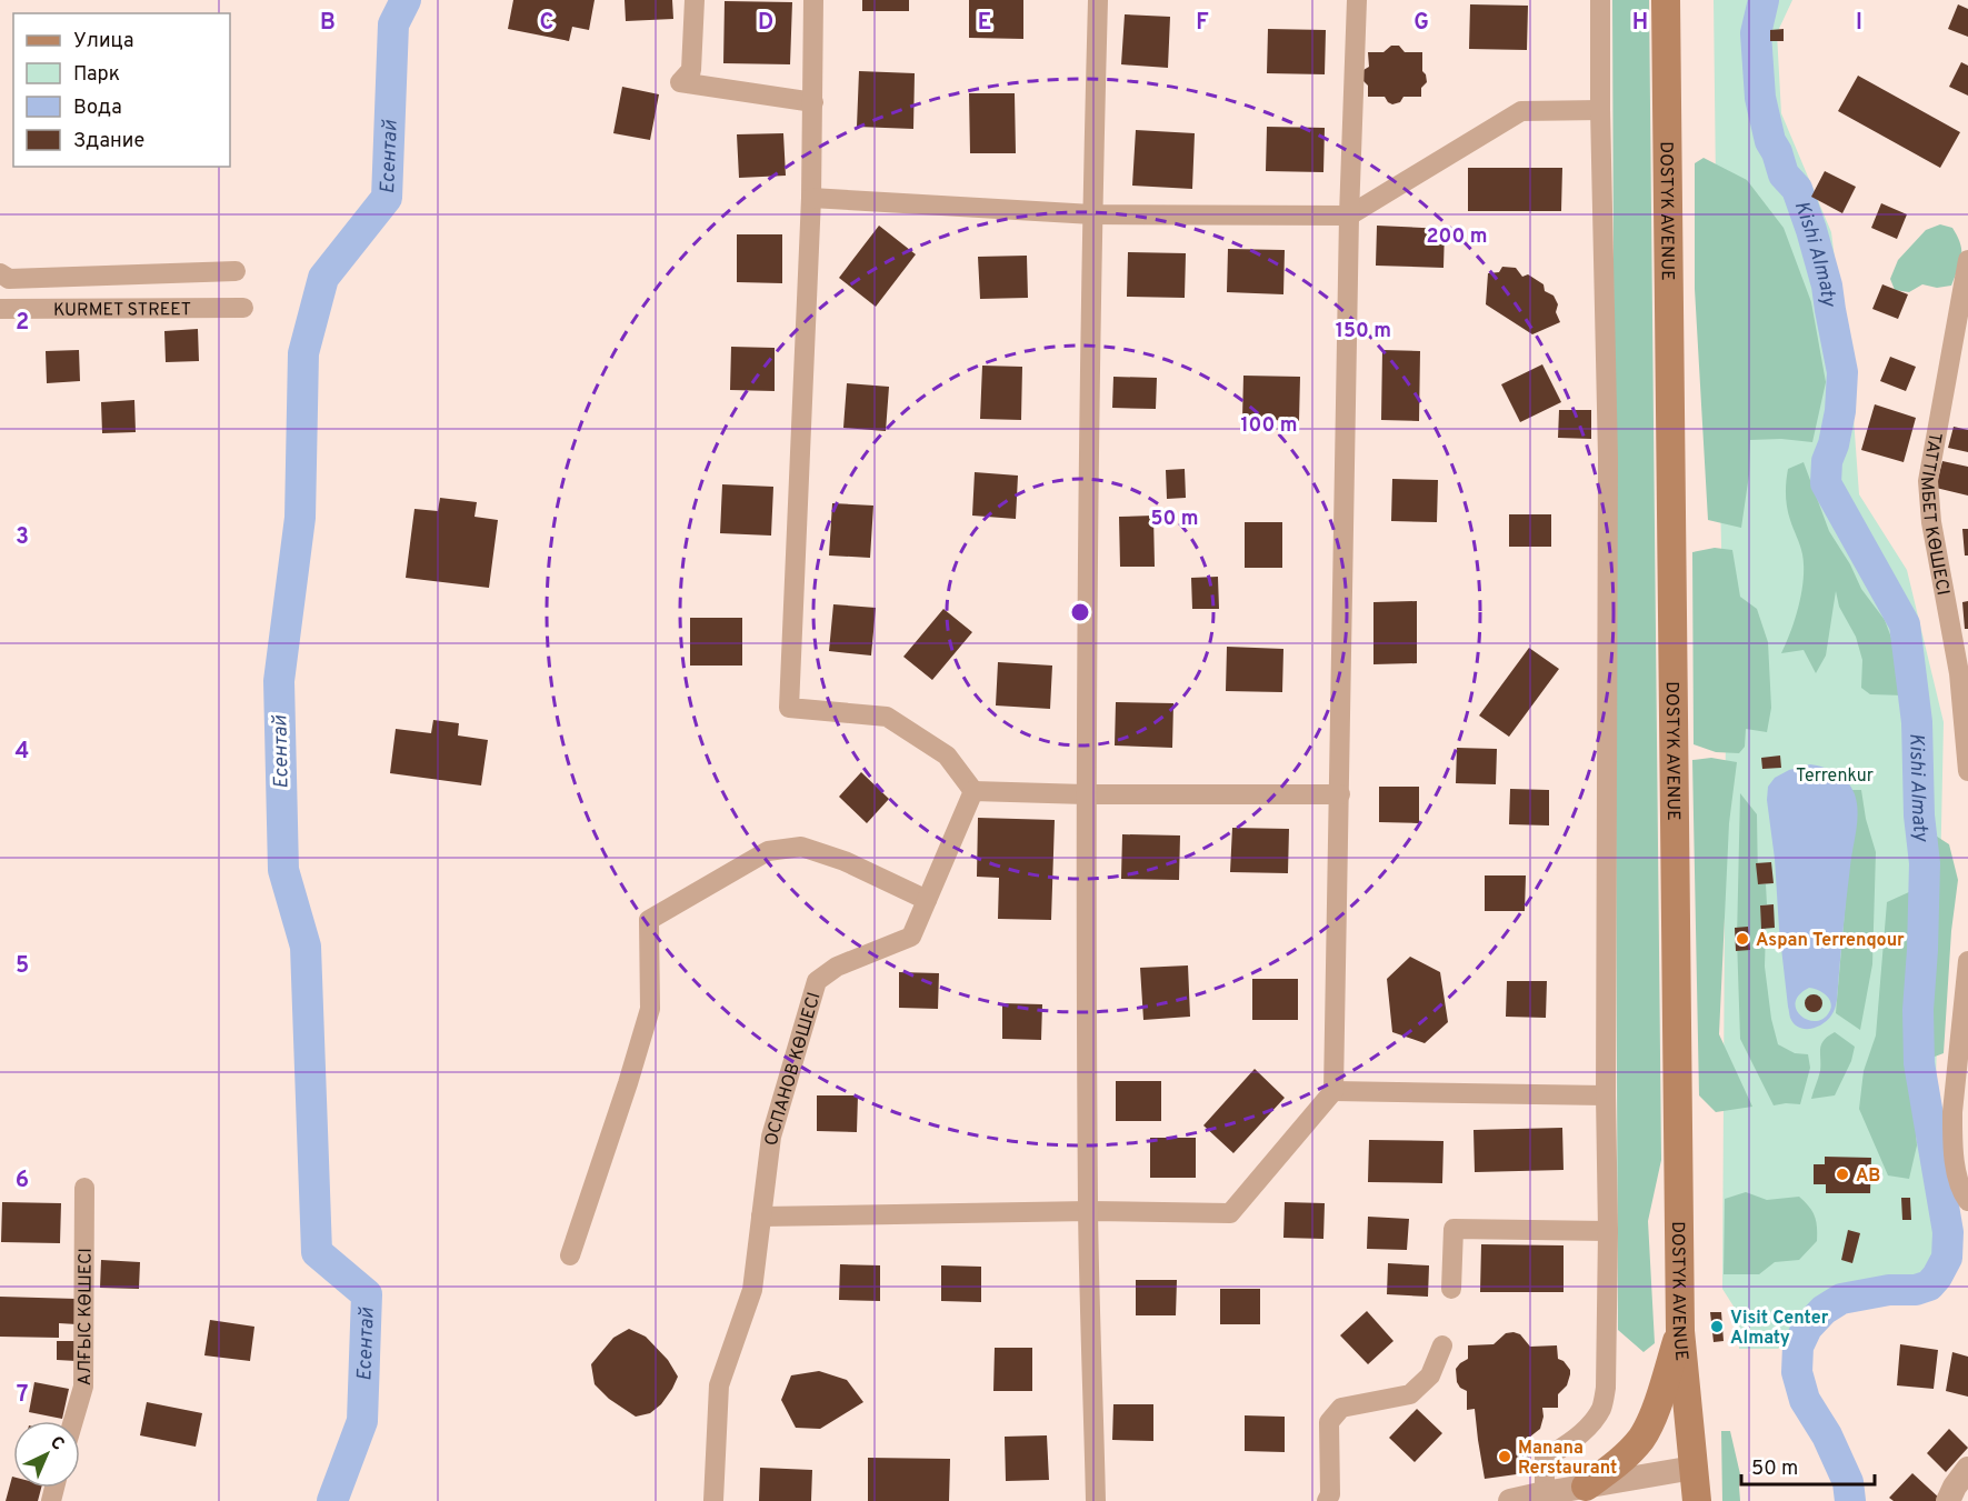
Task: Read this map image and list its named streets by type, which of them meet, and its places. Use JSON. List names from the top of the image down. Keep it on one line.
{"streets":{"main road":["DOSTYK AVENUE"],"street":["KURMET STREET","ТАТТІМБЕТ КӨШЕСІ","ОСПАНОВ КӨШЕСІ","АЛҒЫС КӨШЕСІ"]},"water":["Есентай","Kіshі Almaty"],"parks":["Terrenkur"],"places":["Aspan Terrenqour","AB","Visit Center Almaty","Manana Rerstaurant"],"legend":["Улица","Парк","Вода","Здание"],"scale_bar":"50 m","north":"top right","grid":{"columns":["B","C","D","E","F","G","H","I"],"rows":["2","3","4","5","6","7"]},"rings":["200 m","150 m","100 m","50 m"]}
